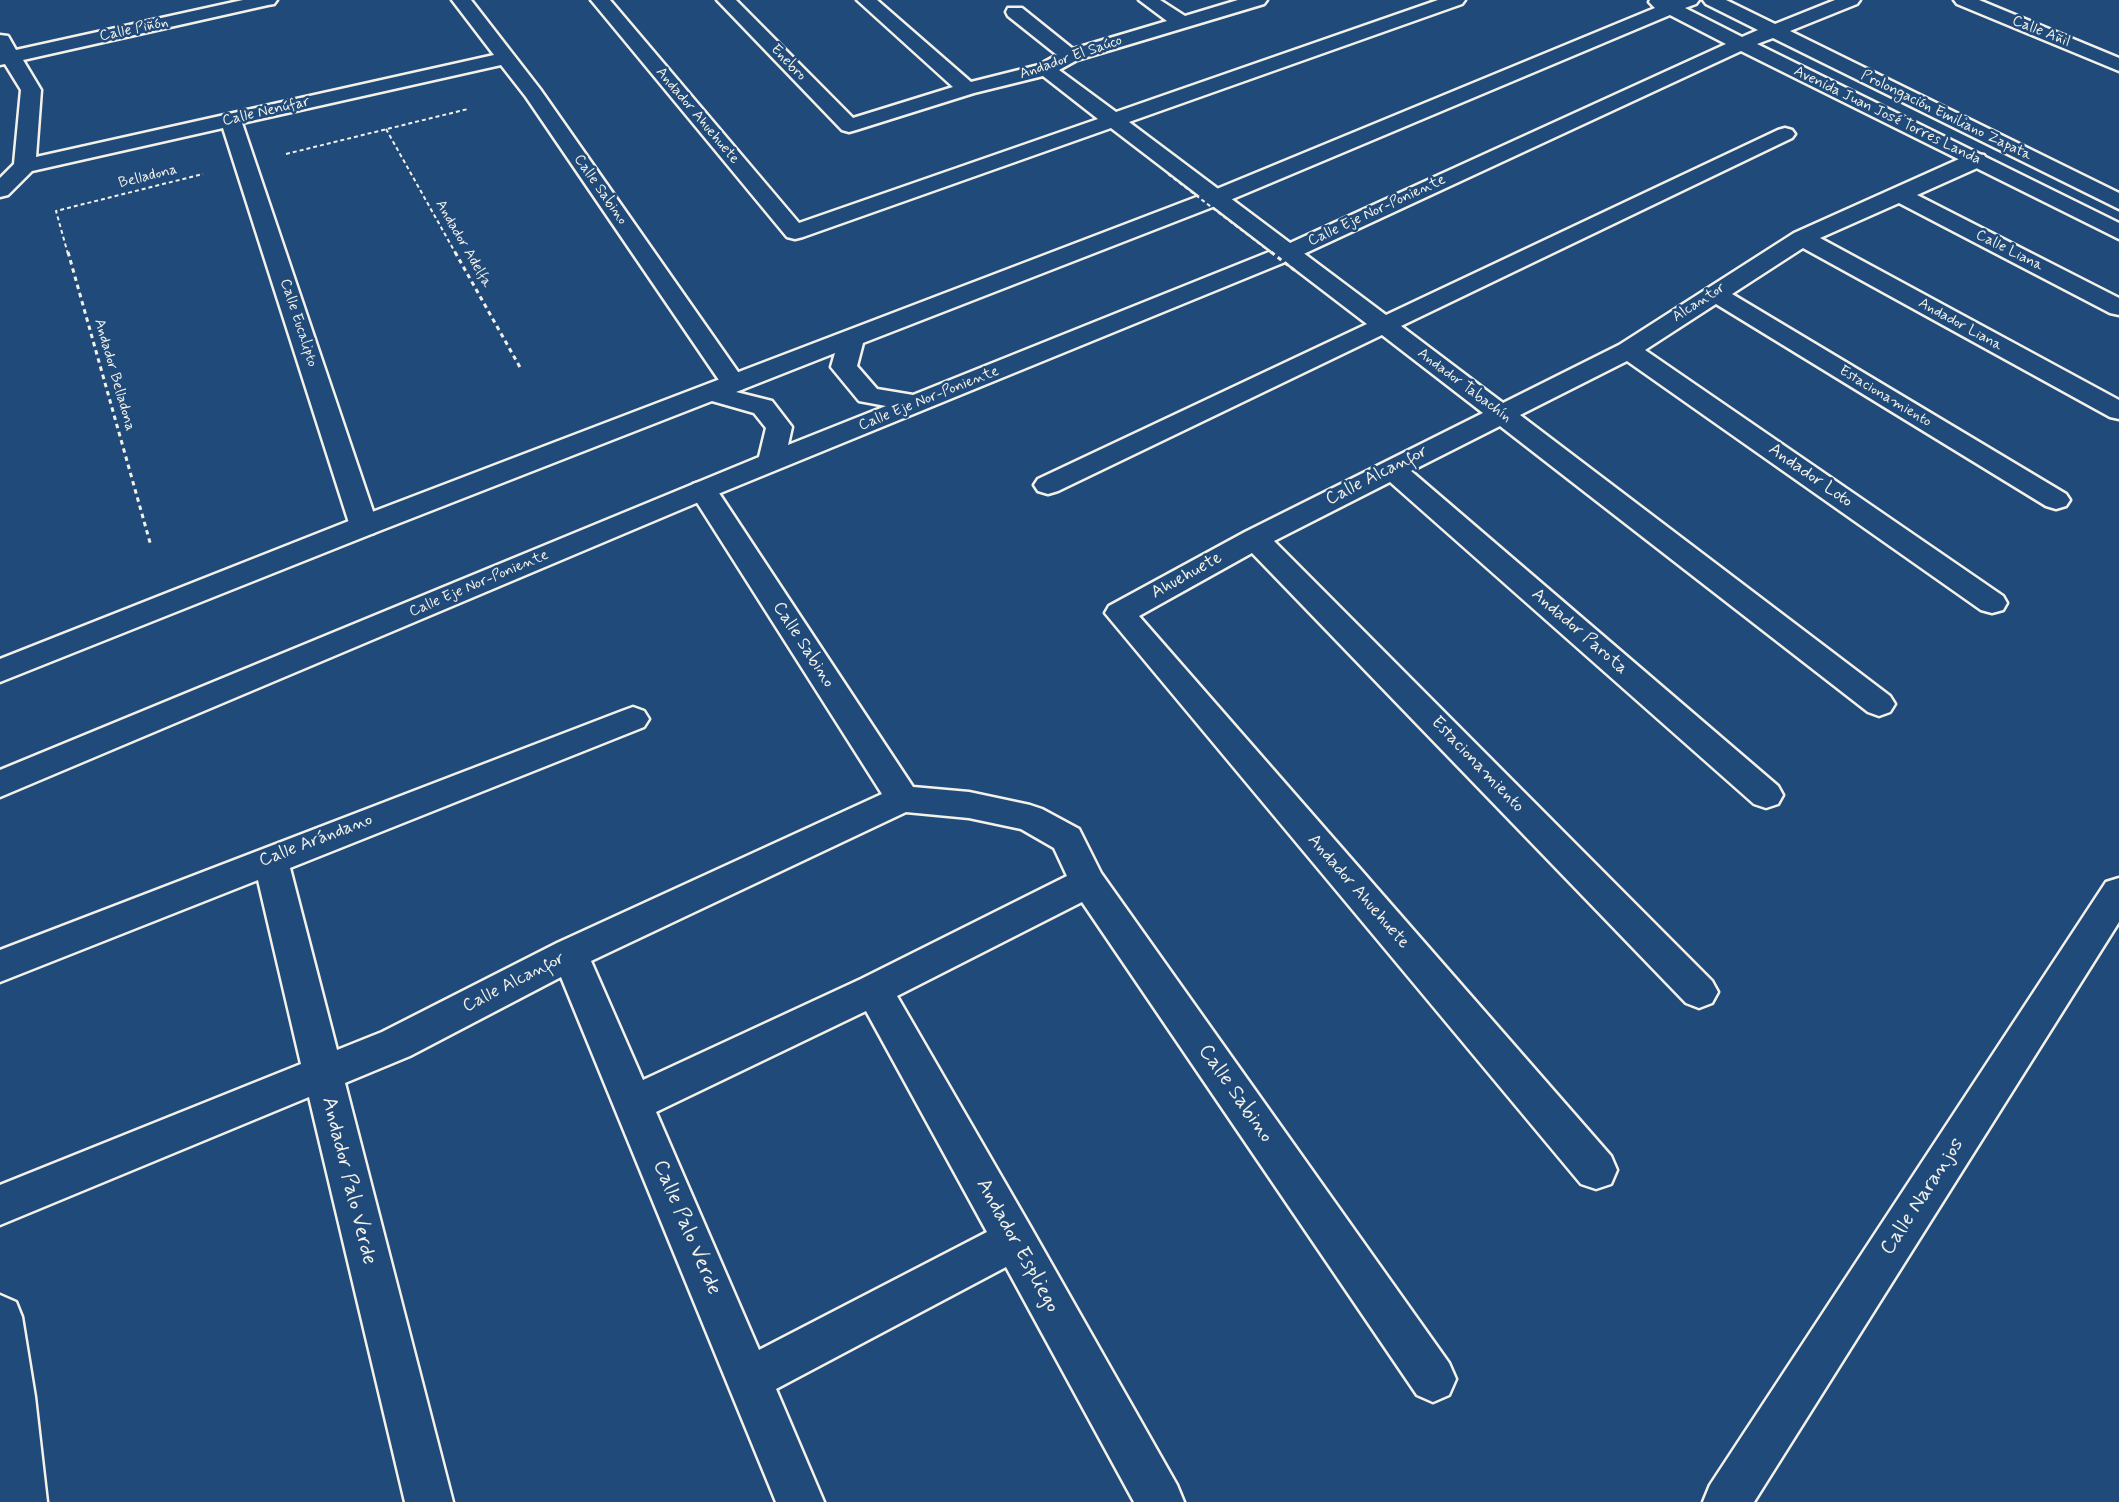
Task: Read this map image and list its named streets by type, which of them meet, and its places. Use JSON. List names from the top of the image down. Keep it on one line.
{"streets":{"street":["Calle Piñón","Calle Añil","Andador El Saúco","Enebro","Calle Nenúfar","Andador Ahuehuete","Avenida Juan José Torres Landa","Prolongación Emiliano Zapata","Calle Sabino","Calle Eje Nor-Poniente","Calle Liana","Alcantor","Calle Eucalipto","Andador Liana","Andador Tabachín","Estacionamiento","Calle Alcanfor","Andador Loto","Ahuehuete","Andador Parota","Calle Arándano","Andador Palo Verde","Calle Naranjos","Calle Palo Verde","Andador Espliego"],"path":["Belladona","Andador Adelfa","Andador Belladona"]},"crossings":[["Andador El Saúco","Enebro"],["Andador El Saúco","Andador Tabachín"],["Calle Nenúfar","Calle Sabino"],["Calle Nenúfar","Calle Eucalipto"],["Andador Ahuehuete","Andador Tabachín"],["Andador Ahuehuete","Ahuehuete"],["Avenida Juan José Torres Landa","Calle Eje Nor-Poniente"],["Avenida Juan José Torres Landa","Alcantor"],["Prolongación Emiliano Zapata","Calle Eje Nor-Poniente"],["Belladona","Calle Eucalipto"],["Belladona","Andador Belladona"],["Calle Sabino","Calle Eje Nor-Poniente"],["Calle Sabino","Calle Alcanfor"],["Calle Eje Nor-Poniente","Andador Tabachín"],["Calle Liana","Alcantor"],["Alcantor","Andador Liana"],["Alcantor","Andador Tabachín"],["Alcantor","Estacionamiento"],["Alcantor","Calle Alcanfor"],["Alcantor","Andador Loto"],["Andador Tabachín","Calle Alcanfor"],["Estacionamiento","Calle Alcanfor"],["Estacionamiento","Ahuehuete"],["Calle Alcanfor","Ahuehuete"],["Calle Alcanfor","Andador Parota"],["Calle Alcanfor","Andador Palo Verde"],["Calle Alcanfor","Calle Palo Verde"],["Calle Arándano","Andador Palo Verde"]]}
